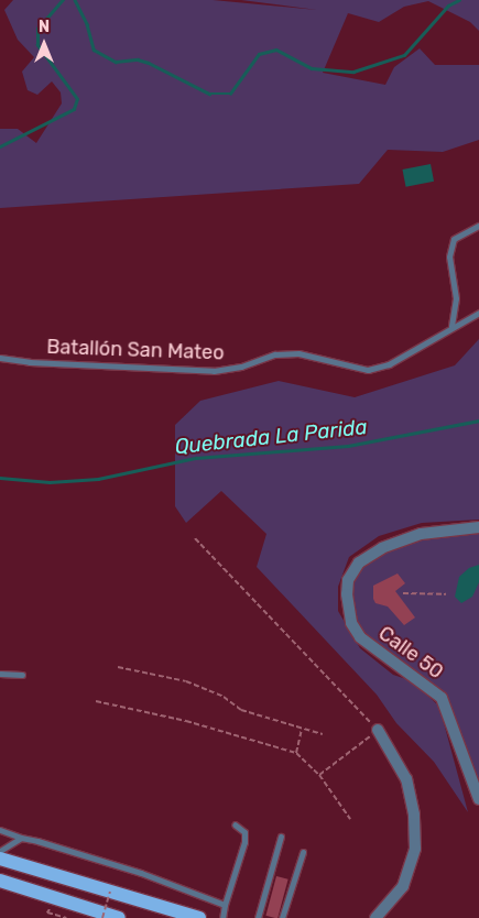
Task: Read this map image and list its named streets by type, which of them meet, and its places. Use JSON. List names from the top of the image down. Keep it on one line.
{"streets":{"street":["Calle 50"],"lane":["Batallón San Mateo"]},"water":["Quebrada La Parida"],"north":"top"}
